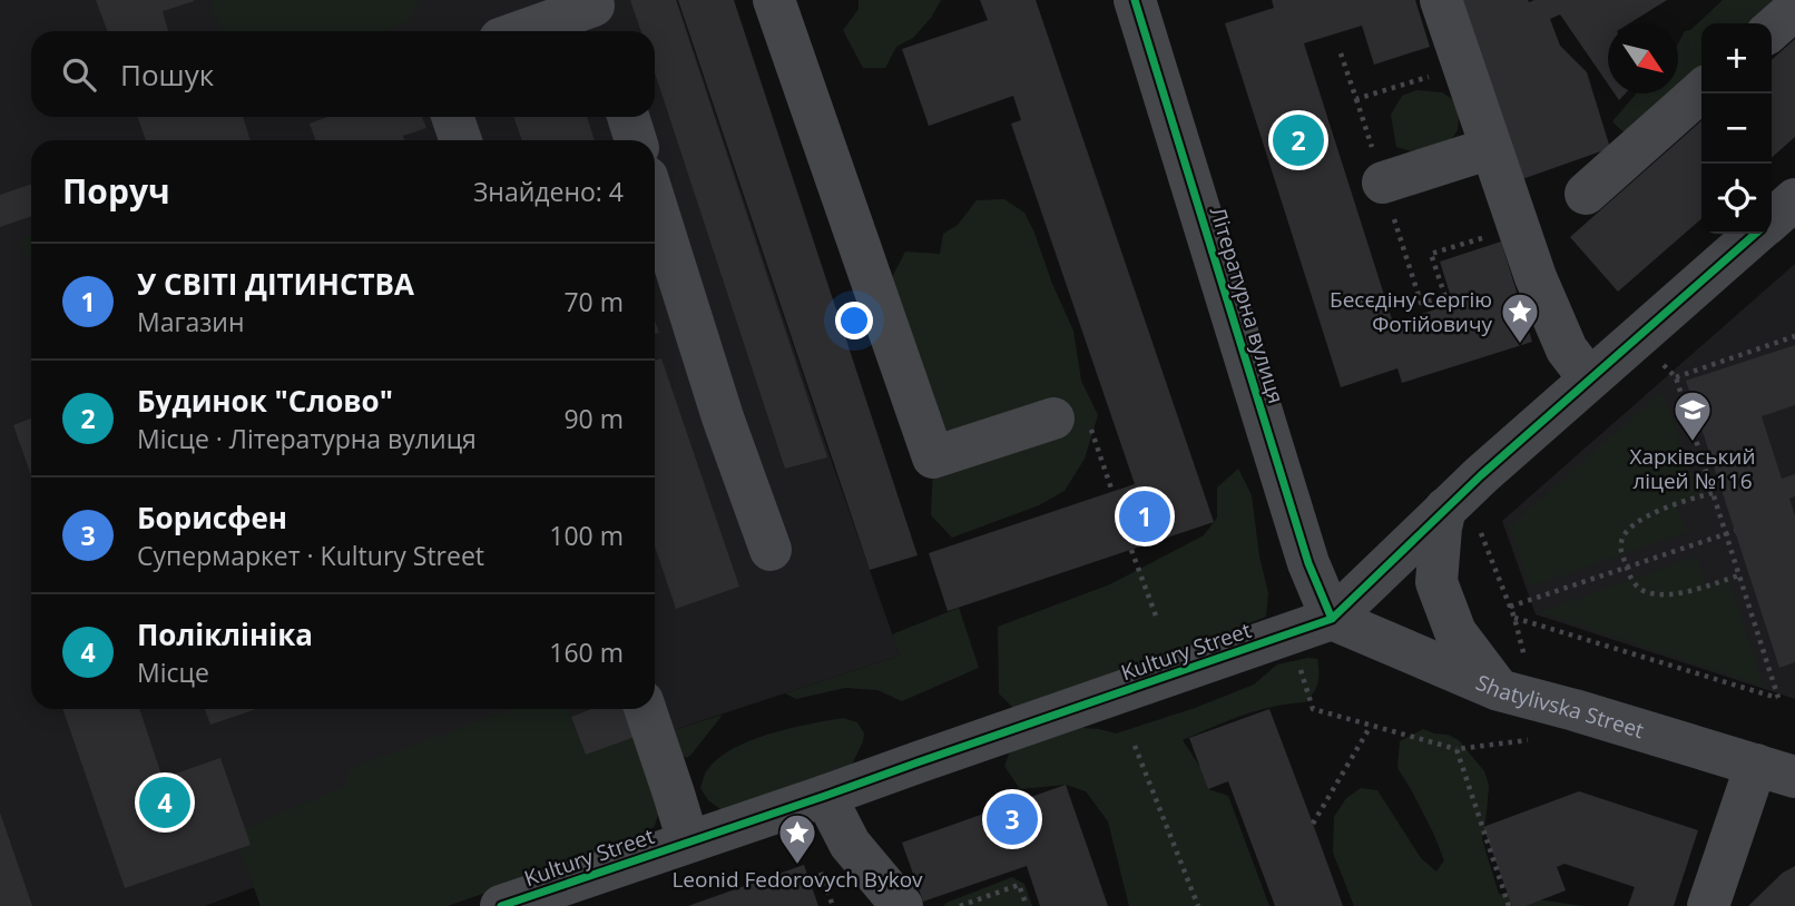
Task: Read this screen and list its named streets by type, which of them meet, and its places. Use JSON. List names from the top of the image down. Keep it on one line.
{"streets":{"street":["Літературна вулиця","Kultury Street","Shatylivska Street"]},"crossings":[["Літературна вулиця","Kultury Street"],["Літературна вулиця","Shatylivska Street"],["Kultury Street","Shatylivska Street"]],"places":{"place":["Бесєдіну Сергію Фотійовичу","Leonid Fedorovych Bykov"],"school or university":["Харківський ліцей №116"]},"north":"bottom right","page":{"map_buttons":["+","−"],"search":"Пошук","pins":["2","1","4","3"],"heading":["Поруч","Знайдено: 4"],"list":[{"mark":"1","name":"У СВІТІ ДІТИНСТВА","note":"Магазин","value":"70 m"},{"mark":"2","name":"Будинок \"Слово\"","note":"Місце · Літературна вулиця","value":"90 m"},{"mark":"3","name":"Борисфен","note":"Супермаркет · Kultury Street","value":"100 m"},{"mark":"4","name":"Поліклініка","note":"Місце","value":"160 m"}]}}
